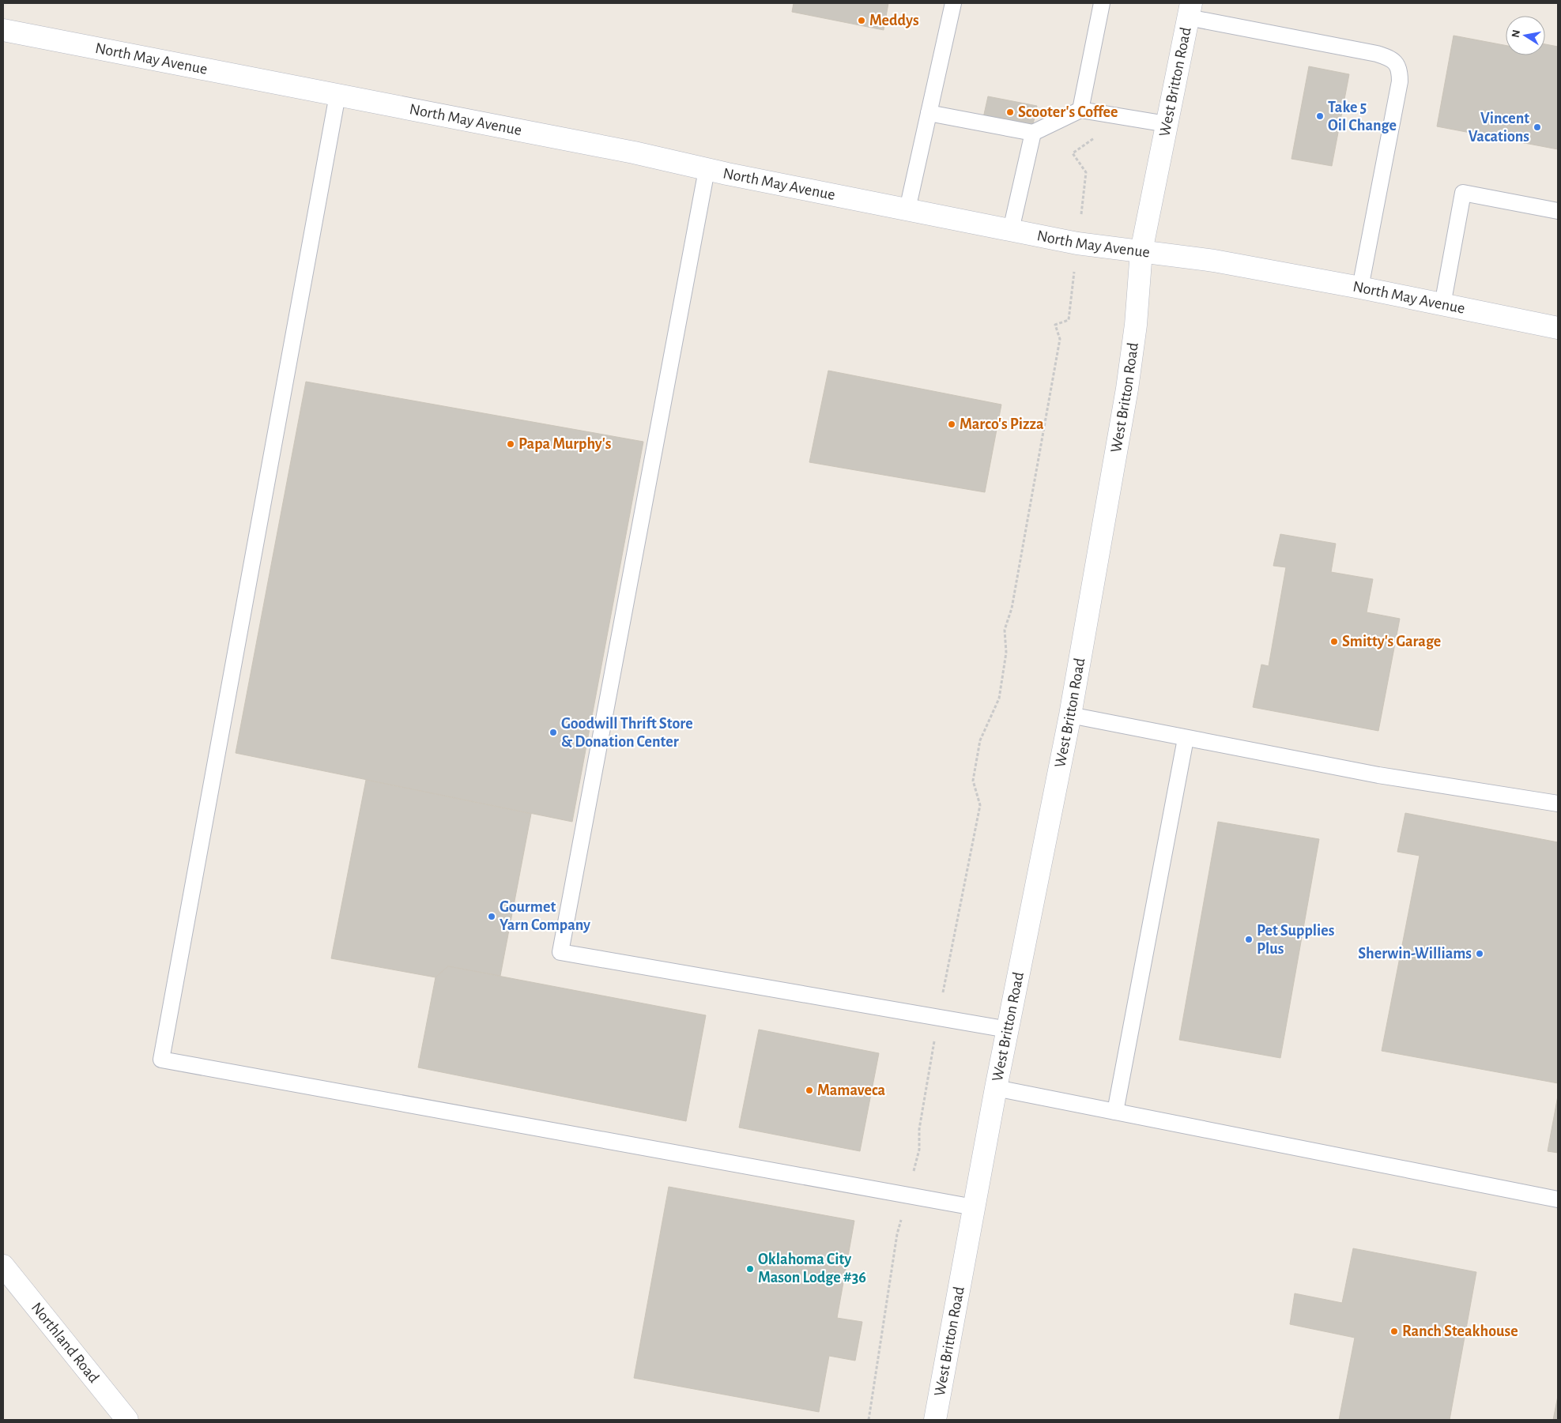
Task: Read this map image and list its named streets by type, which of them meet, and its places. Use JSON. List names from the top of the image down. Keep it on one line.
{"streets":{"main road":["North May Avenue","West Britton Road","Northland Road"]},"crossings":[["North May Avenue","West Britton Road"]],"places":["Meddys","Scooter's Coffee","Take 5 Oil Change","Vincent Vacations","Marco's Pizza","Papa Murphy's","Smitty's Garage","Goodwill Thrift Store & Donation Center","Gourmet Yarn Company","Pet Supplies Plus","Sherwin-Williams","Mamaveca","Oklahoma City Mason Lodge #36","Ranch Steakhouse"],"north":"left"}
